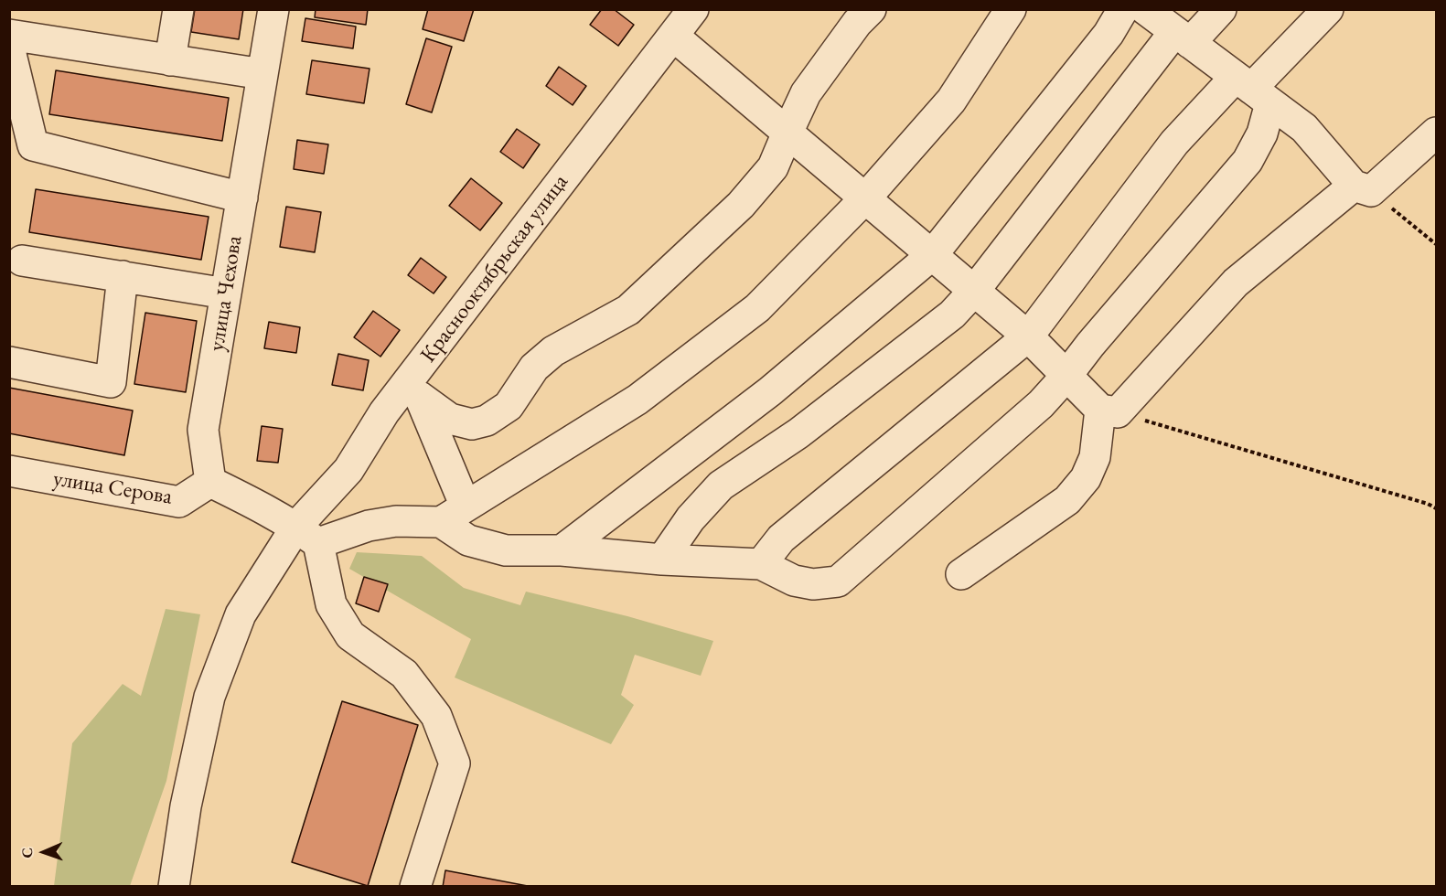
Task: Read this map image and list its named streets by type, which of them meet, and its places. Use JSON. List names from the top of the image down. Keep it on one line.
{"streets":{"street":["Краснооктябрьская улица","улица Чехова","улица Серова"]},"crossings":[["улица Чехова","улица Серова"]],"north":"left"}
